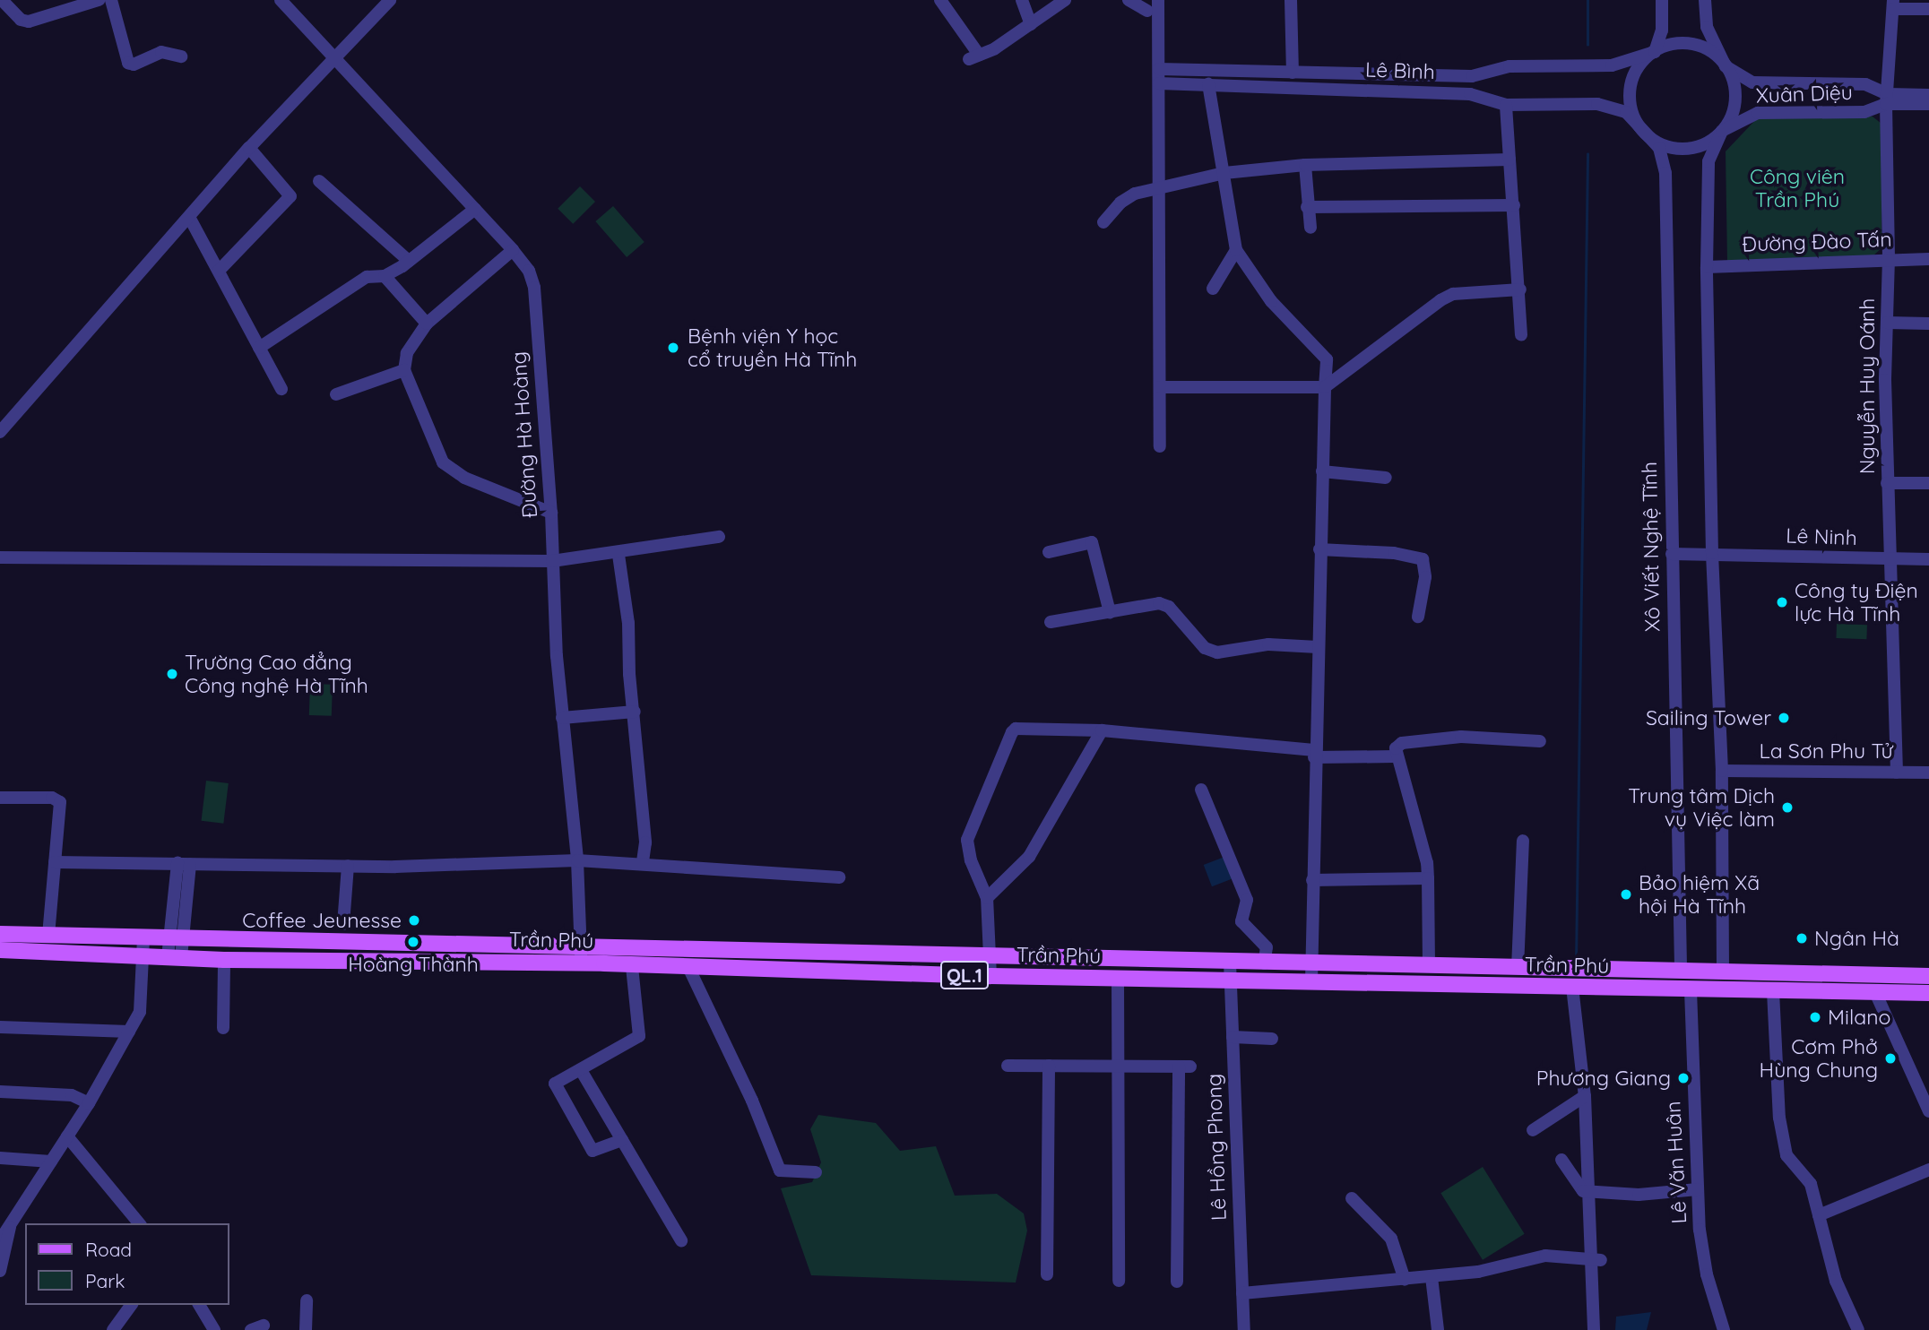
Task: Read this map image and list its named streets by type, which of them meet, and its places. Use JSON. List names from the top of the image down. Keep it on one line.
{"streets":{"main road":["Trần Phú","QL.1"],"street":["Lê Bình","Xuân Diệu","Đường Đào Tấn","Nguyễn Huy Oánh","Đường Hà Hoàng","Lê Ninh","Xô Viết Nghệ Tĩnh","La Sơn Phu Tử","Lê Hồng Phong","Lê Văn Huân"]},"crossings":[["Lê Bình","Xuân Diệu"],["Lê Bình","Xô Viết Nghệ Tĩnh"],["Xuân Diệu","Nguyễn Huy Oánh"],["Xuân Diệu","Xô Viết Nghệ Tĩnh"],["Đường Đào Tấn","Nguyễn Huy Oánh"],["Nguyễn Huy Oánh","Lê Ninh"],["Nguyễn Huy Oánh","La Sơn Phu Tử"],["Đường Hà Hoàng","Trần Phú"],["Lê Ninh","Xô Viết Nghệ Tĩnh"],["Xô Viết Nghệ Tĩnh","Trần Phú"],["Trần Phú","Lê Hồng Phong"],["Trần Phú","Lê Văn Huân"]],"parks":["Công viên Trần Phú"],"places":["Bệnh viện Y học cổ truyền Hà Tĩnh","Công ty Điện lực Hà Tĩnh","Trường Cao đẳng Công nghệ Hà Tĩnh","Sailing Tower","Trung tâm Dịch vụ Việc làm","Bảo hiệm Xã hội Hà Tĩnh","Coffee Jeunesse","Ngân Hà","Hoàng Thành","Milano","Cơm Phở Hùng Chung","Phương Giang"],"legend":["Road","Park"]}
